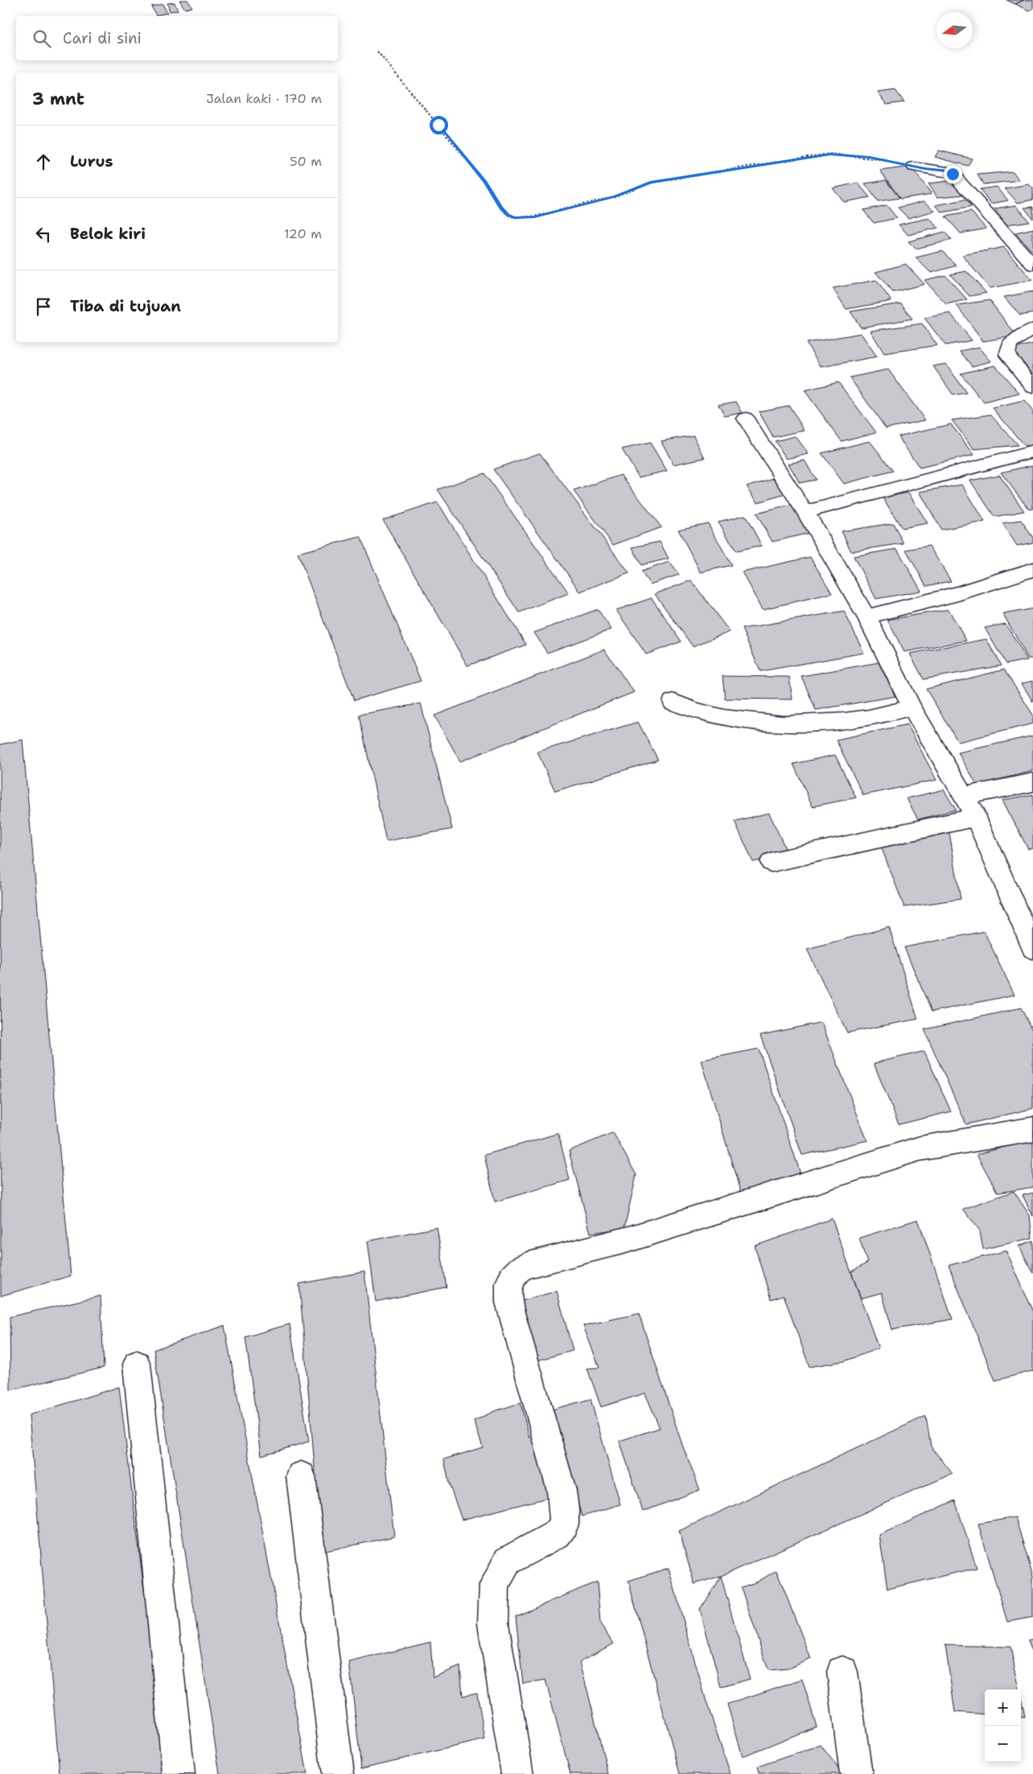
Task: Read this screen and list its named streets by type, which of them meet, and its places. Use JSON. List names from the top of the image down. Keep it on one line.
{"north":"left","page":{"search":"Cari di sini","heading":["3 mnt","Jalan kaki · 170 m"],"list":[["Lurus","50 m"],["Belok kiri","120 m"],"Tiba di tujuan"],"map_buttons":["+","−"]}}
